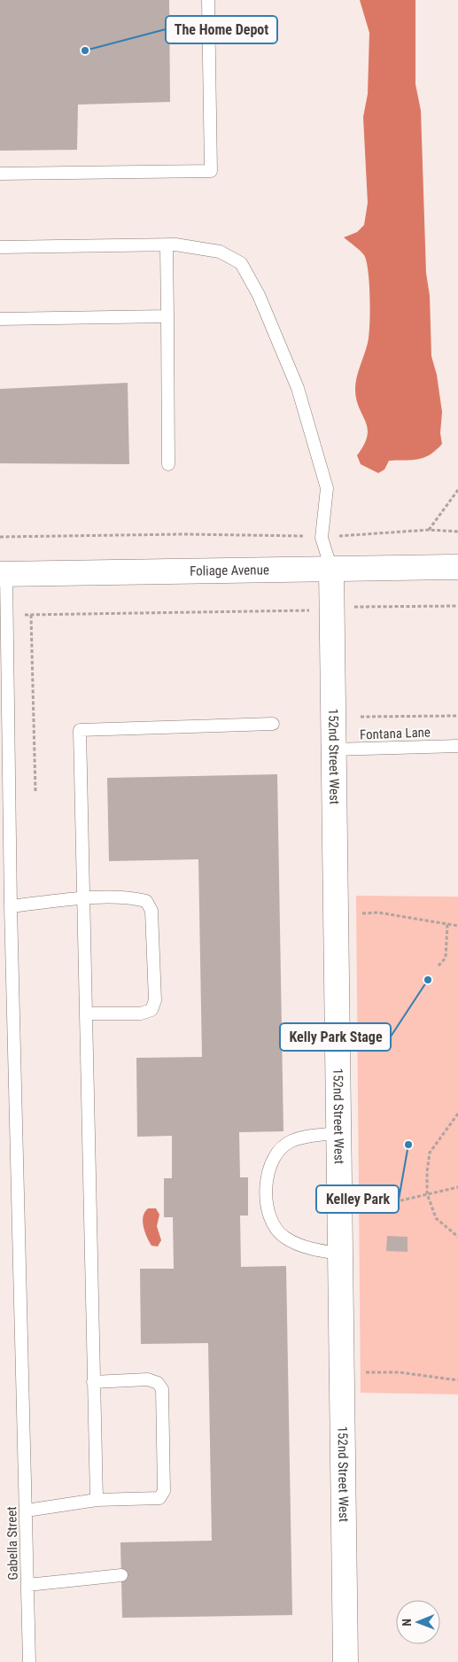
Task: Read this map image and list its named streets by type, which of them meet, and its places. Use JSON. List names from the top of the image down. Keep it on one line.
{"streets":{"street":["Foliage Avenue","152nd Street West"],"lane":["Fontana Lane","Gabella Street"]},"crossings":[["Foliage Avenue","152nd Street West"],["Foliage Avenue","Gabella Street"],["Fontana Lane","152nd Street West"]],"places":["The Home Depot","Kelly Park Stage","Kelley Park"],"north":"left"}
